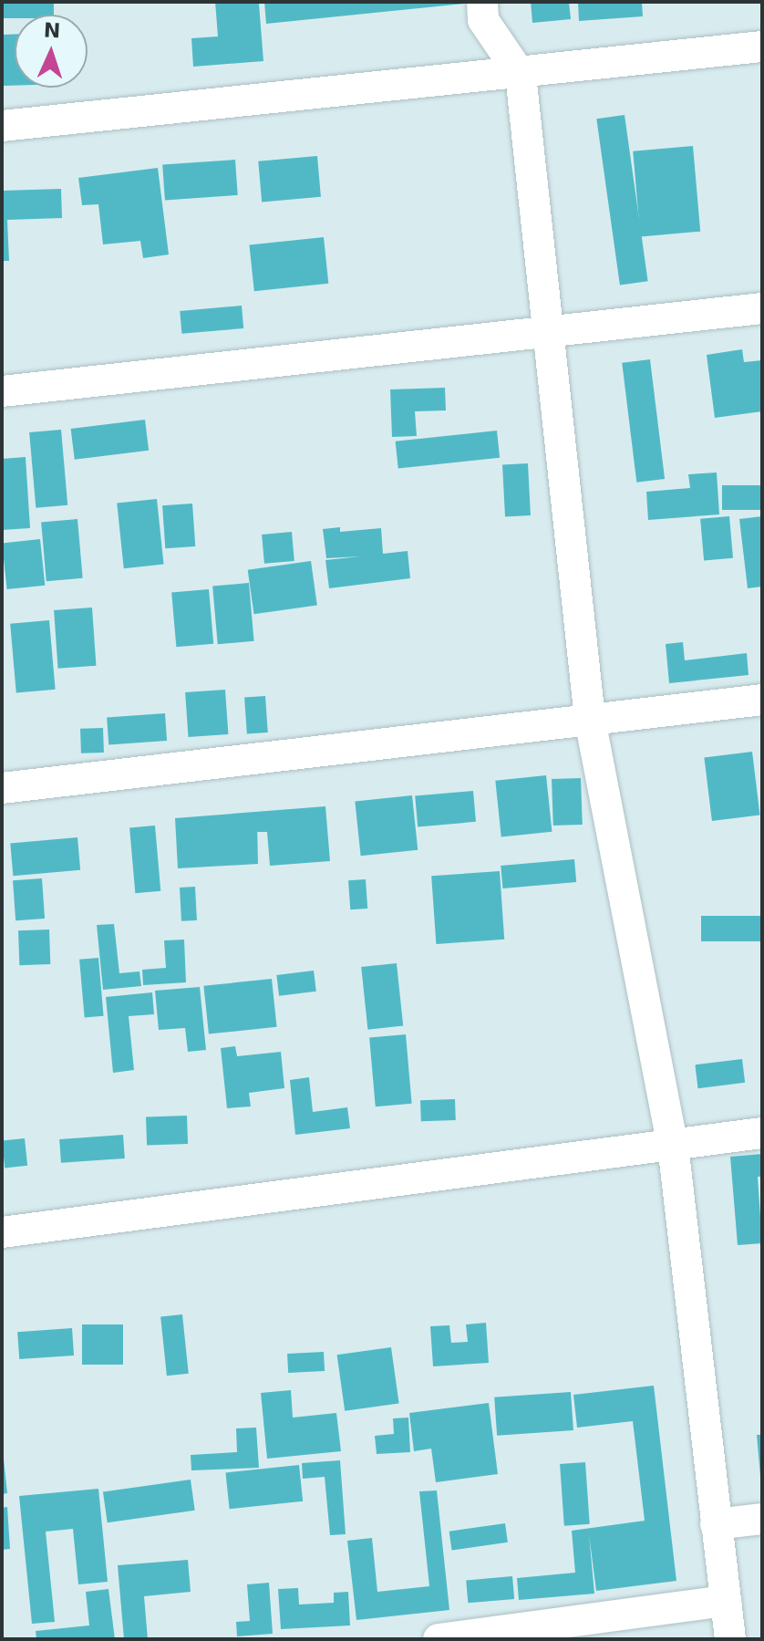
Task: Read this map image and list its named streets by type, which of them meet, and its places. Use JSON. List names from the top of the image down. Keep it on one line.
{"north":"top"}
